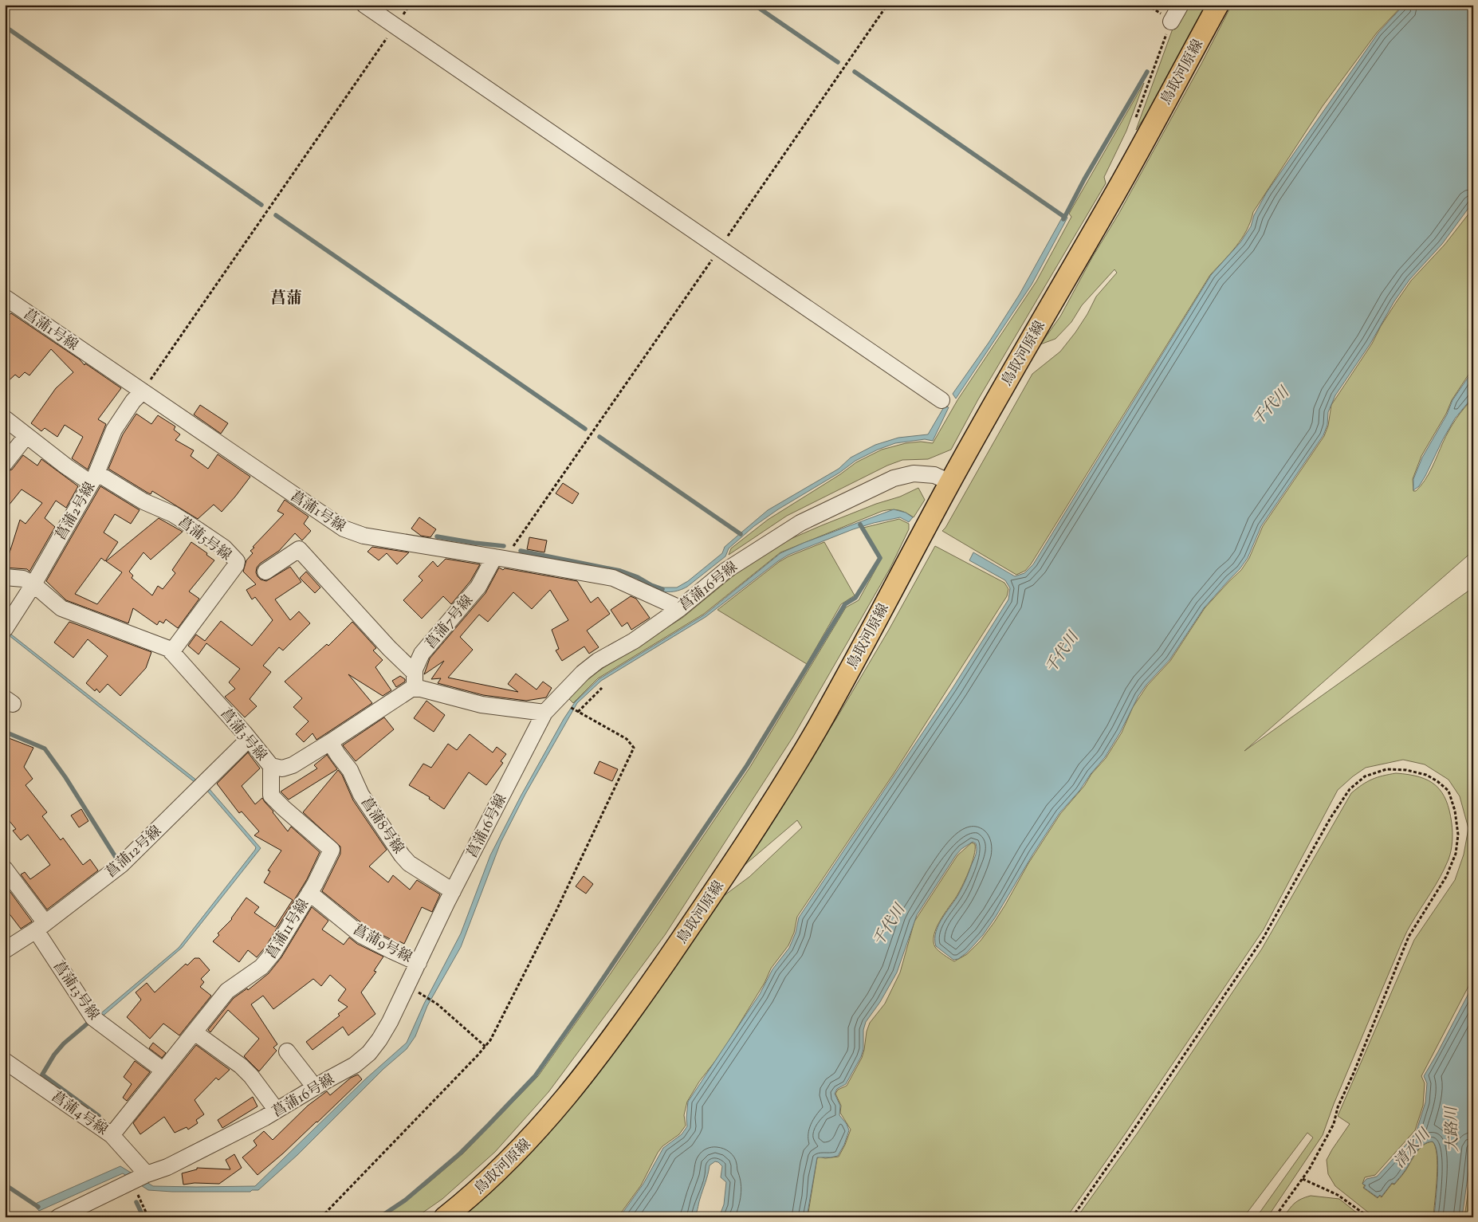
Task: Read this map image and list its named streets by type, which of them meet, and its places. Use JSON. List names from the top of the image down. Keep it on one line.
{"streets":{"main road":["鳥取河原線"],"street":["菖蒲1号線","菖蒲2号線","菖蒲5号線","菖蒲16号線","菖蒲7号線","菖蒲3号線","菖蒲8号線","菖蒲12号線","菖蒲11号線","菖蒲9号線","菖蒲13号線","菖蒲4号線"]},"crossings":[["鳥取河原線","菖蒲16号線"],["菖蒲1号線","菖蒲2号線"],["菖蒲1号線","菖蒲16号線"],["菖蒲1号線","菖蒲7号線"],["菖蒲2号線","菖蒲5号線"],["菖蒲2号線","菖蒲3号線"],["菖蒲5号線","菖蒲3号線"],["菖蒲16号線","菖蒲8号線"],["菖蒲16号線","菖蒲9号線"],["菖蒲16号線","菖蒲4号線"],["菖蒲3号線","菖蒲8号線"],["菖蒲3号線","菖蒲12号線"],["菖蒲3号線","菖蒲11号線"],["菖蒲12号線","菖蒲13号線"],["菖蒲11号線","菖蒲9号線"],["菖蒲11号線","菖蒲13号線"],["菖蒲11号線","菖蒲4号線"]],"districts":["菖蒲"],"water":["千代川","大路川","清水川"]}
